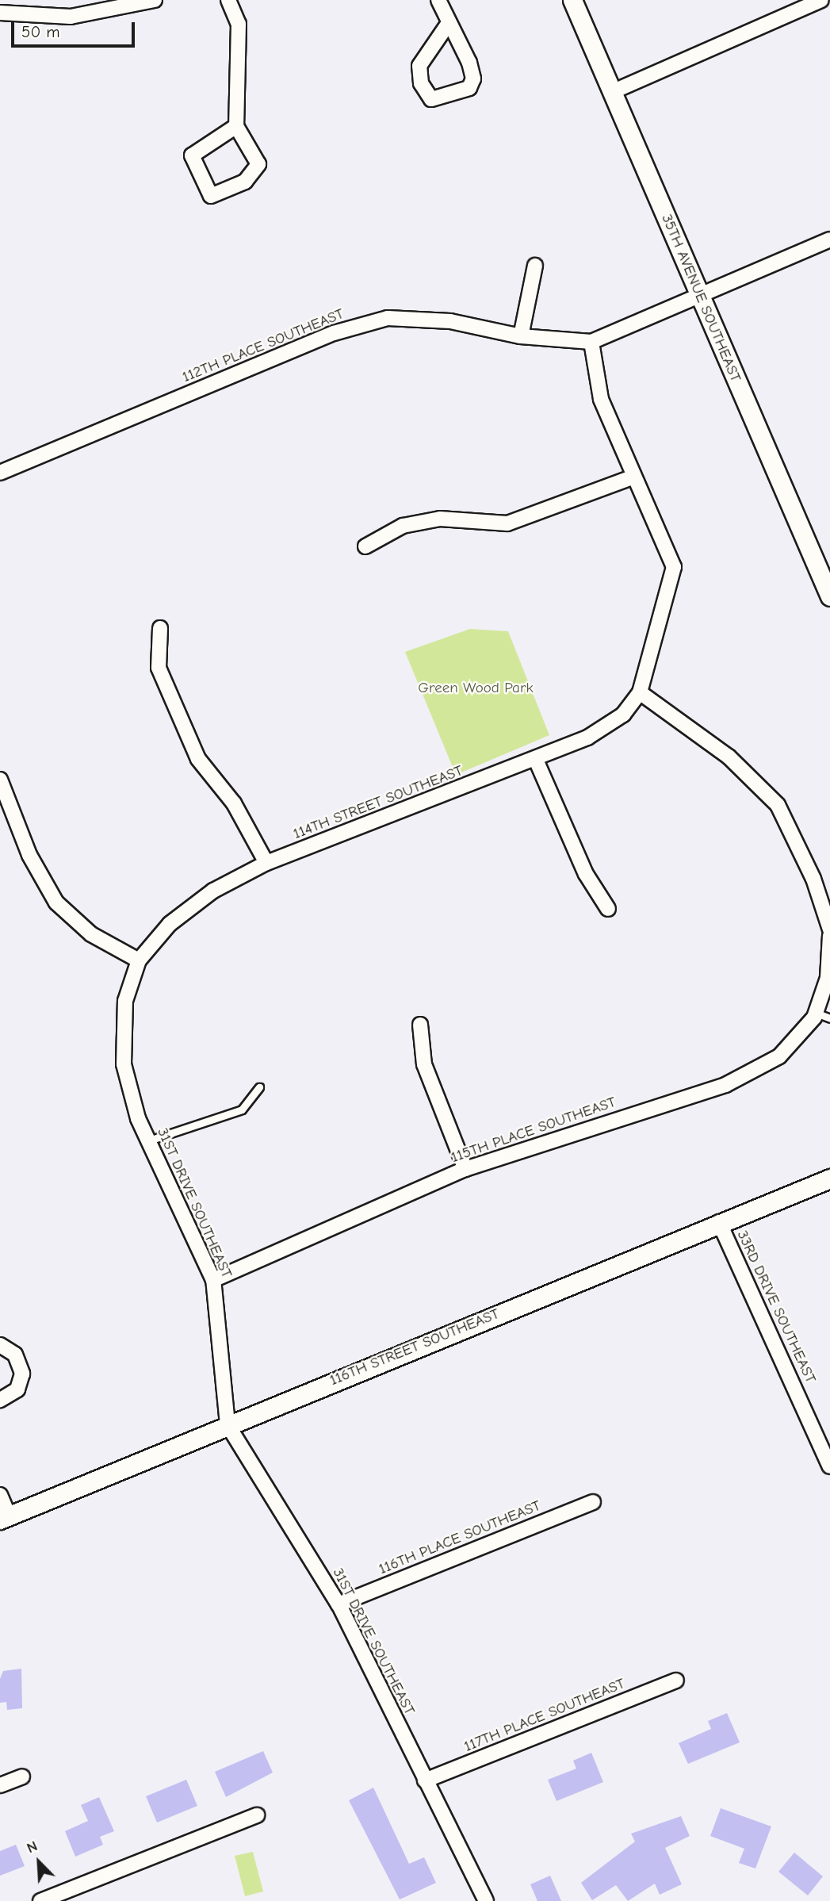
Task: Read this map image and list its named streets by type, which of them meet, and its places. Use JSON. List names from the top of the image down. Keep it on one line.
{"streets":{"street":["35TH AVENUE SOUTHEAST","112TH PLACE SOUTHEAST","114TH STREET SOUTHEAST","115TH PLACE SOUTHEAST","31ST DRIVE SOUTHEAST","33RD DRIVE SOUTHEAST","116TH STREET SOUTHEAST","116TH PLACE SOUTHEAST","117TH PLACE SOUTHEAST"]},"crossings":[["35TH AVENUE SOUTHEAST","112TH PLACE SOUTHEAST"],["114TH STREET SOUTHEAST","31ST DRIVE SOUTHEAST"],["115TH PLACE SOUTHEAST","31ST DRIVE SOUTHEAST"],["31ST DRIVE SOUTHEAST","116TH STREET SOUTHEAST"],["31ST DRIVE SOUTHEAST","116TH PLACE SOUTHEAST"],["31ST DRIVE SOUTHEAST","117TH PLACE SOUTHEAST"],["33RD DRIVE SOUTHEAST","116TH STREET SOUTHEAST"]],"parks":["Green Wood Park"],"scale_bar":"50 m","north":"top left"}
